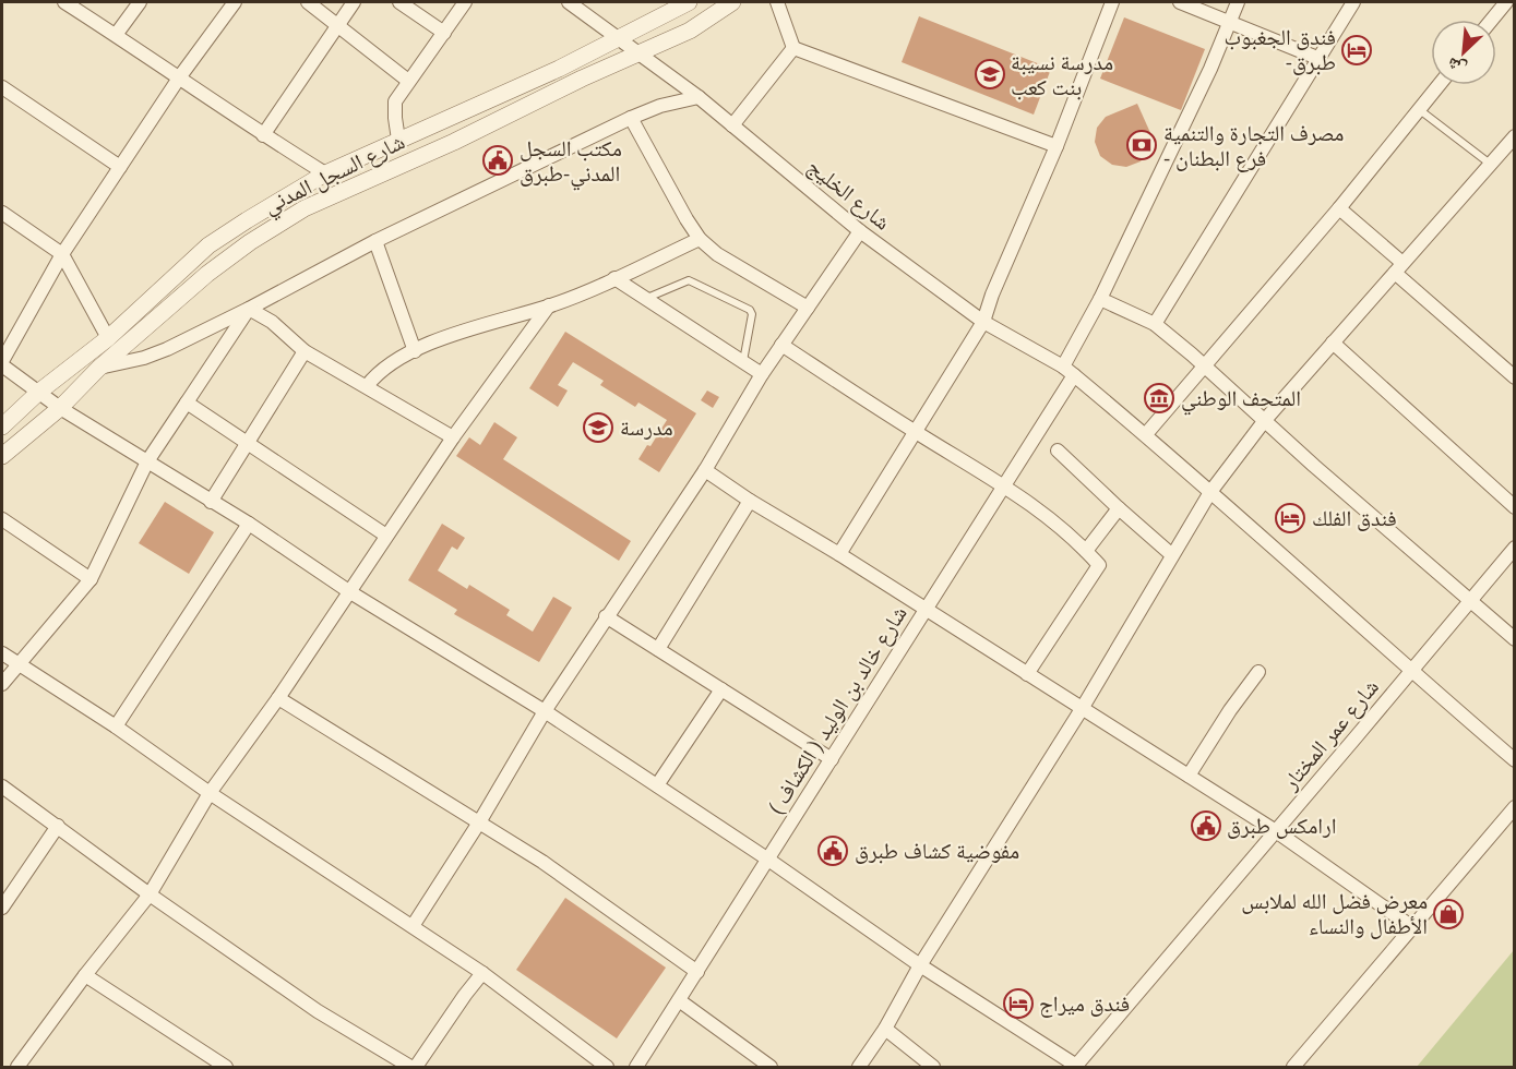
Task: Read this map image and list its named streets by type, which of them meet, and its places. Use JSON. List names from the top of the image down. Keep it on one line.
{"streets":{"street":["شارع السجل المدني","شارع الخليج","شارع خالد بن الوليد ( الكشاف )","شارع عمر المختار"]},"crossings":[["شارع السجل المدني","شارع الخليج"],["شارع الخليج","شارع خالد بن الوليد ( الكشاف )"],["شارع الخليج","شارع عمر المختار"]],"places":{"hotel":["فندق الجغبوب -طبرق","فندق الفلك","فندق ميراج"],"school or university":["مدرسة نسيبة بنت كعب","مدرسة"],"bank":["مصرف التجارة والتنمية - فرع البطنان"],"public building":["مكتب السجل المدني-طبرق","ارامكس طبرق","مفوضية كشاف طبرق"],"museum":["المتحف الوطني"],"shop":["معرض فضل الله لملابس الأطفال والنساء"]},"north":"bottom left"}
